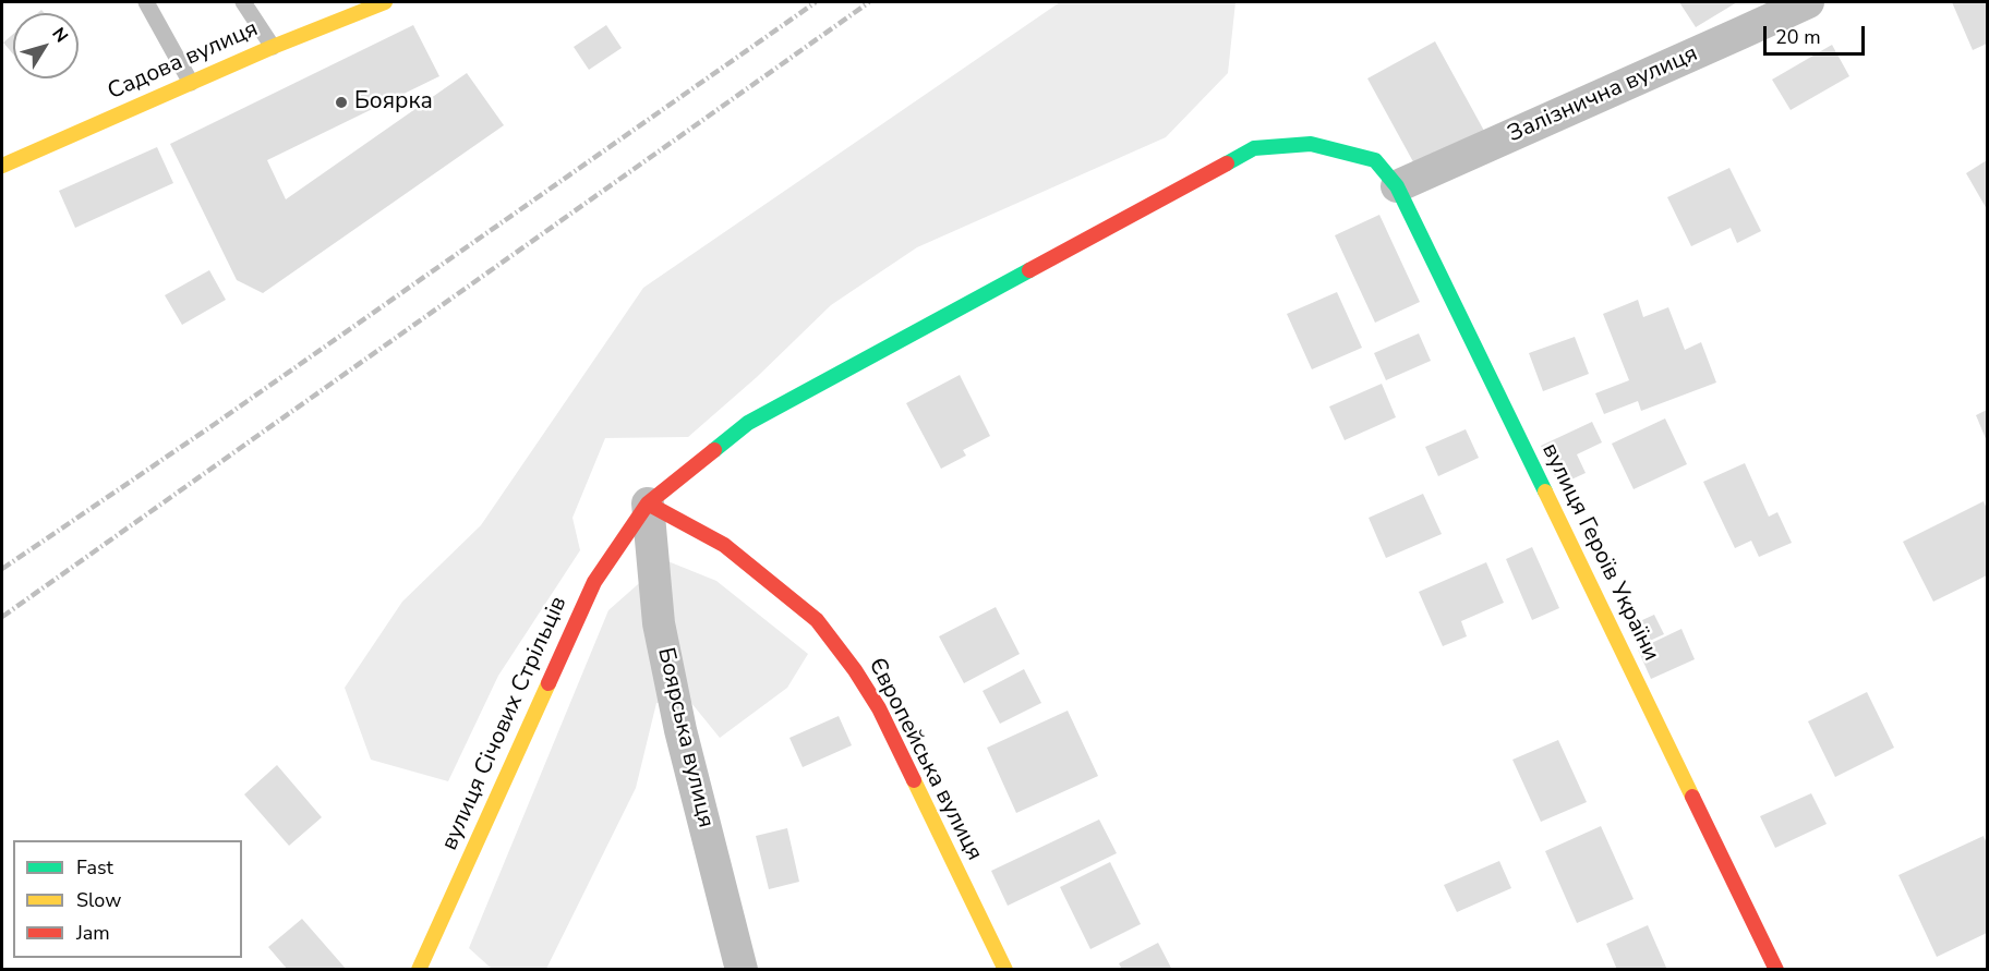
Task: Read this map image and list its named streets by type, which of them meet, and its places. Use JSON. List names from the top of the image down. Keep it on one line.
{"streets":{"street":["Садова вулиця","Залізнична вулиця","вулиця Героїв України","вулиця Січових Стрільців","Боярська вулиця","Європейська вулиця"]},"crossings":[["Залізнична вулиця","вулиця Героїв України"],["вулиця Героїв України","вулиця Січових Стрільців"],["вулиця Січових Стрільців","Боярська вулиця"],["вулиця Січових Стрільців","Європейська вулиця"],["Боярська вулиця","Європейська вулиця"]],"places":["Боярка"],"legend":["Fast","Slow","Jam"],"scale_bar":"20 m","north":"top right"}
